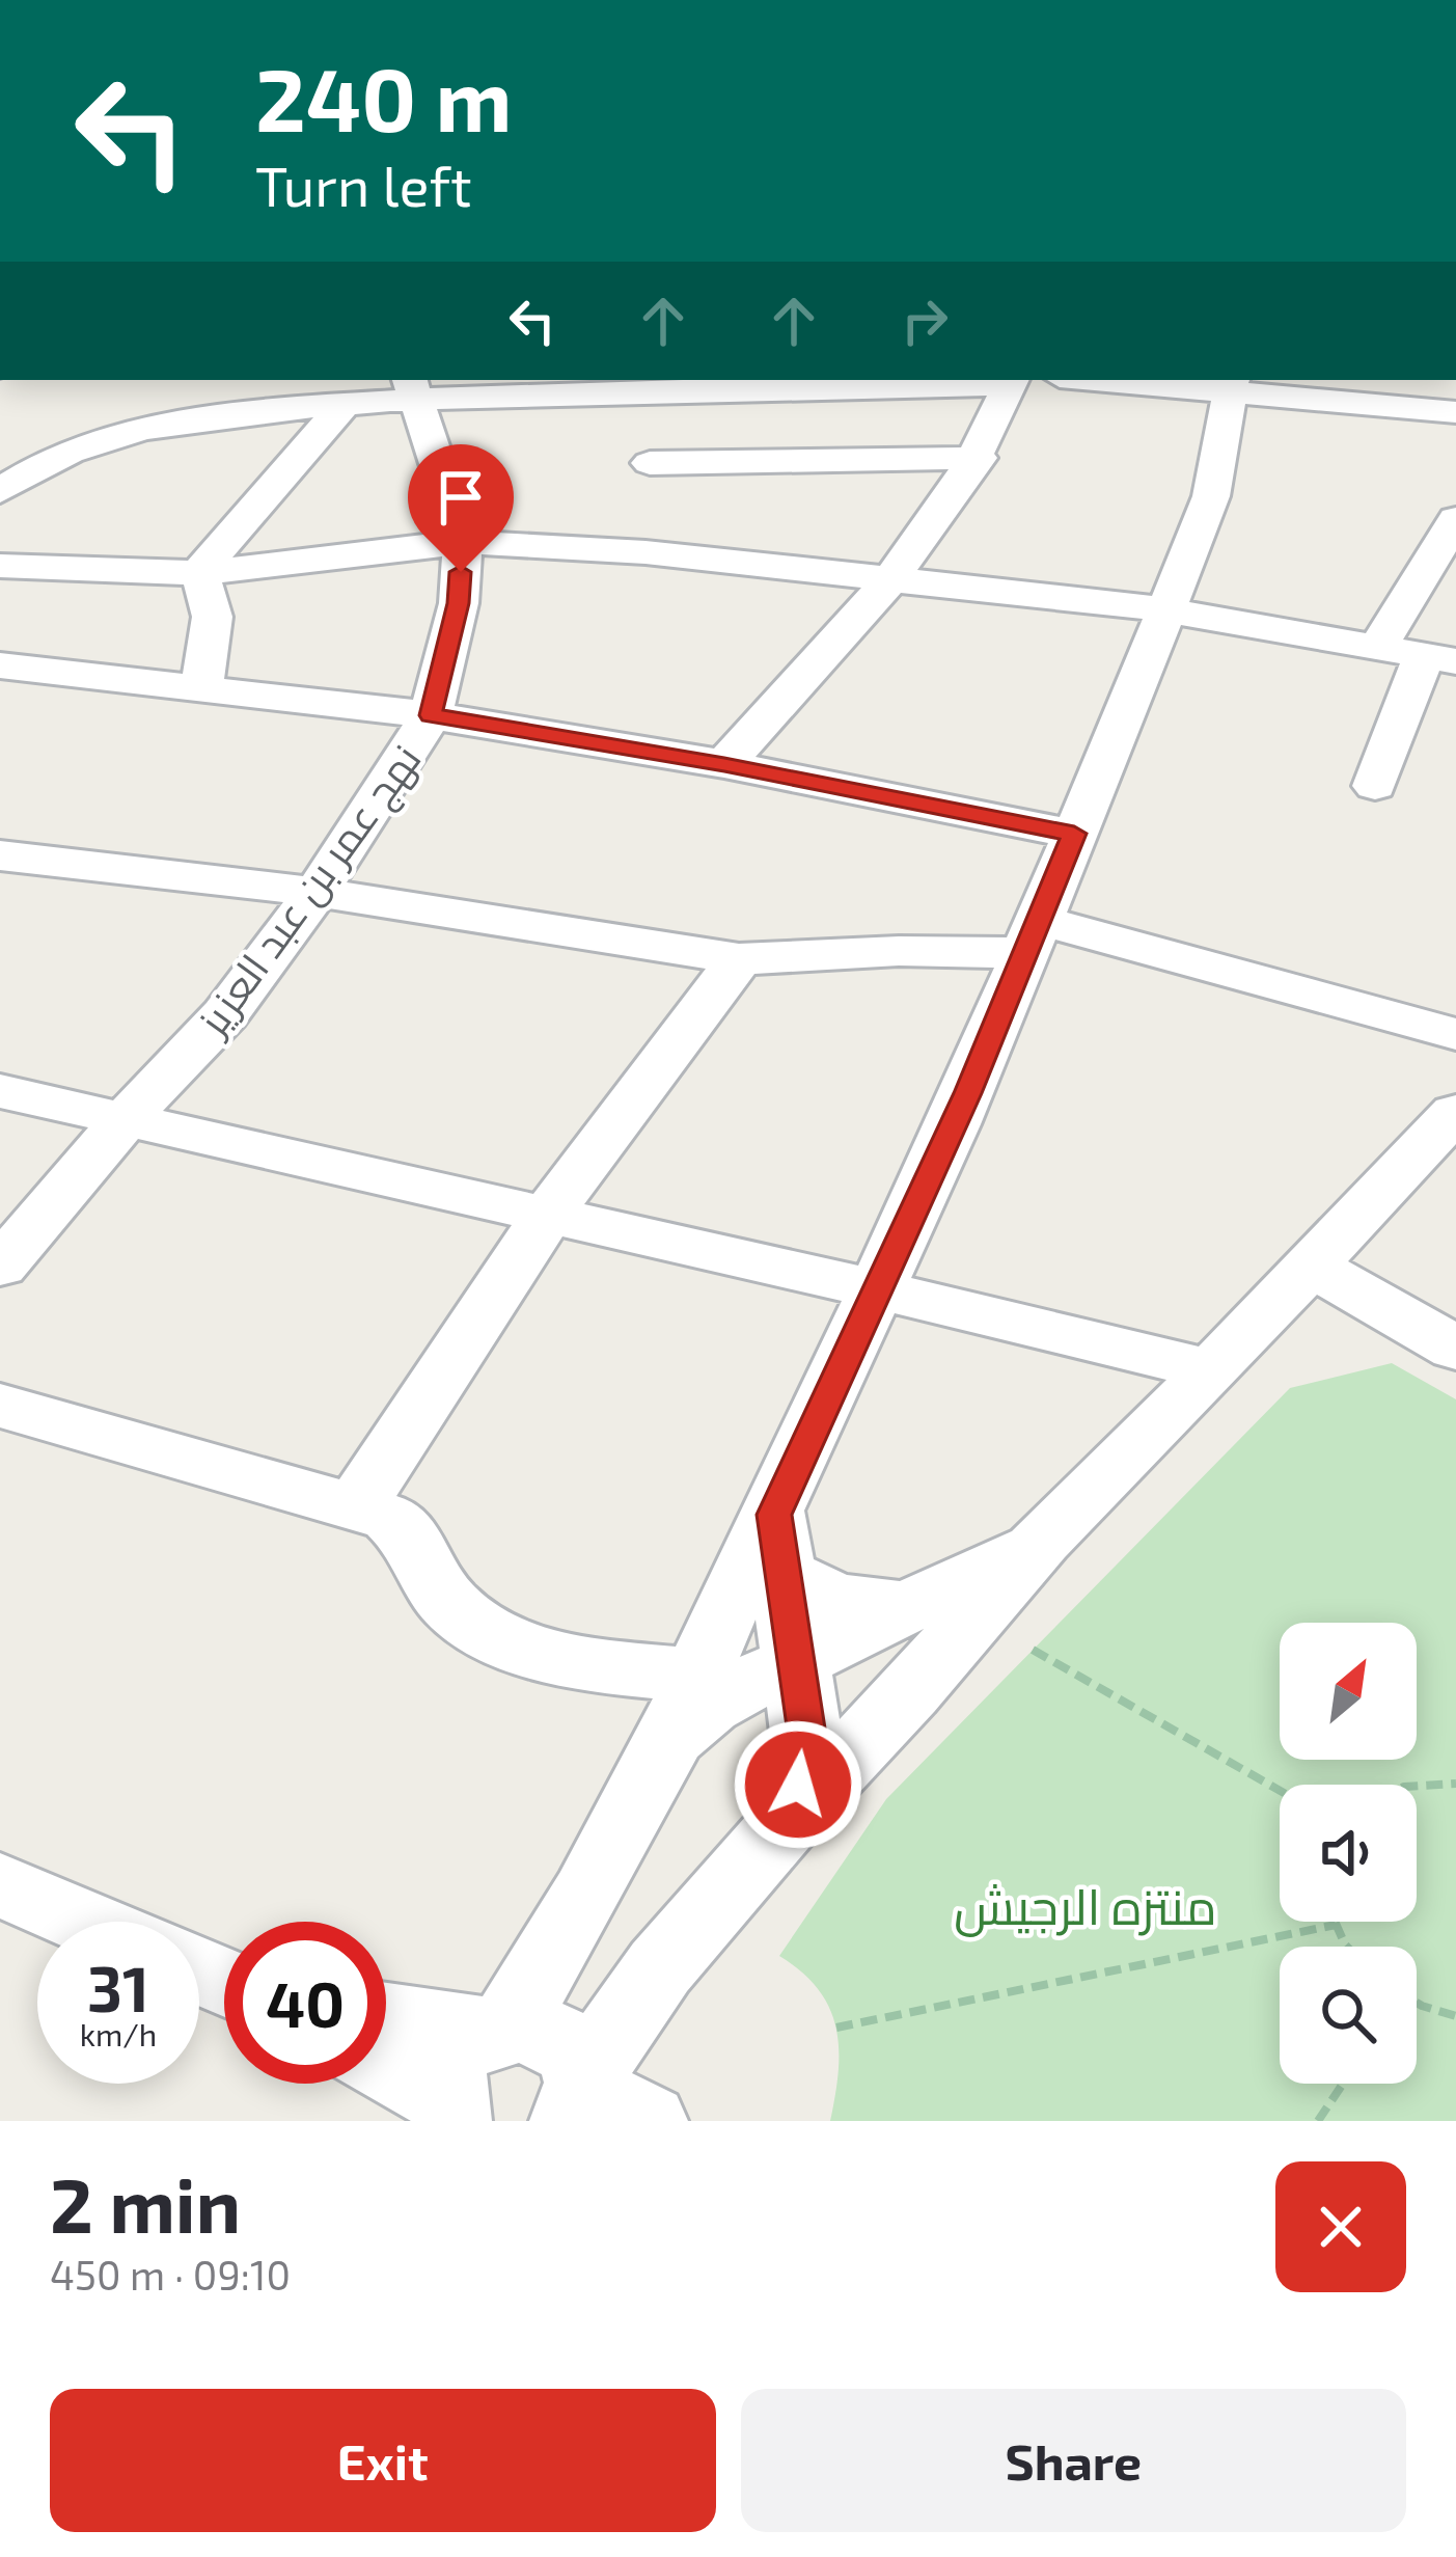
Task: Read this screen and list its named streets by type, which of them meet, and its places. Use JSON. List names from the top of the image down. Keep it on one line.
{"streets":{"street":["نهج عمر بن عبد العزيز"]},"parks":["منتزه الرجيش"],"north":"top right","page":{"turn":["240 m","Turn left"],"speed":"31 km/h","limit":"40","heading":["2 min","450 m · 09:10"],"buttons":["Exit","Share"]}}
